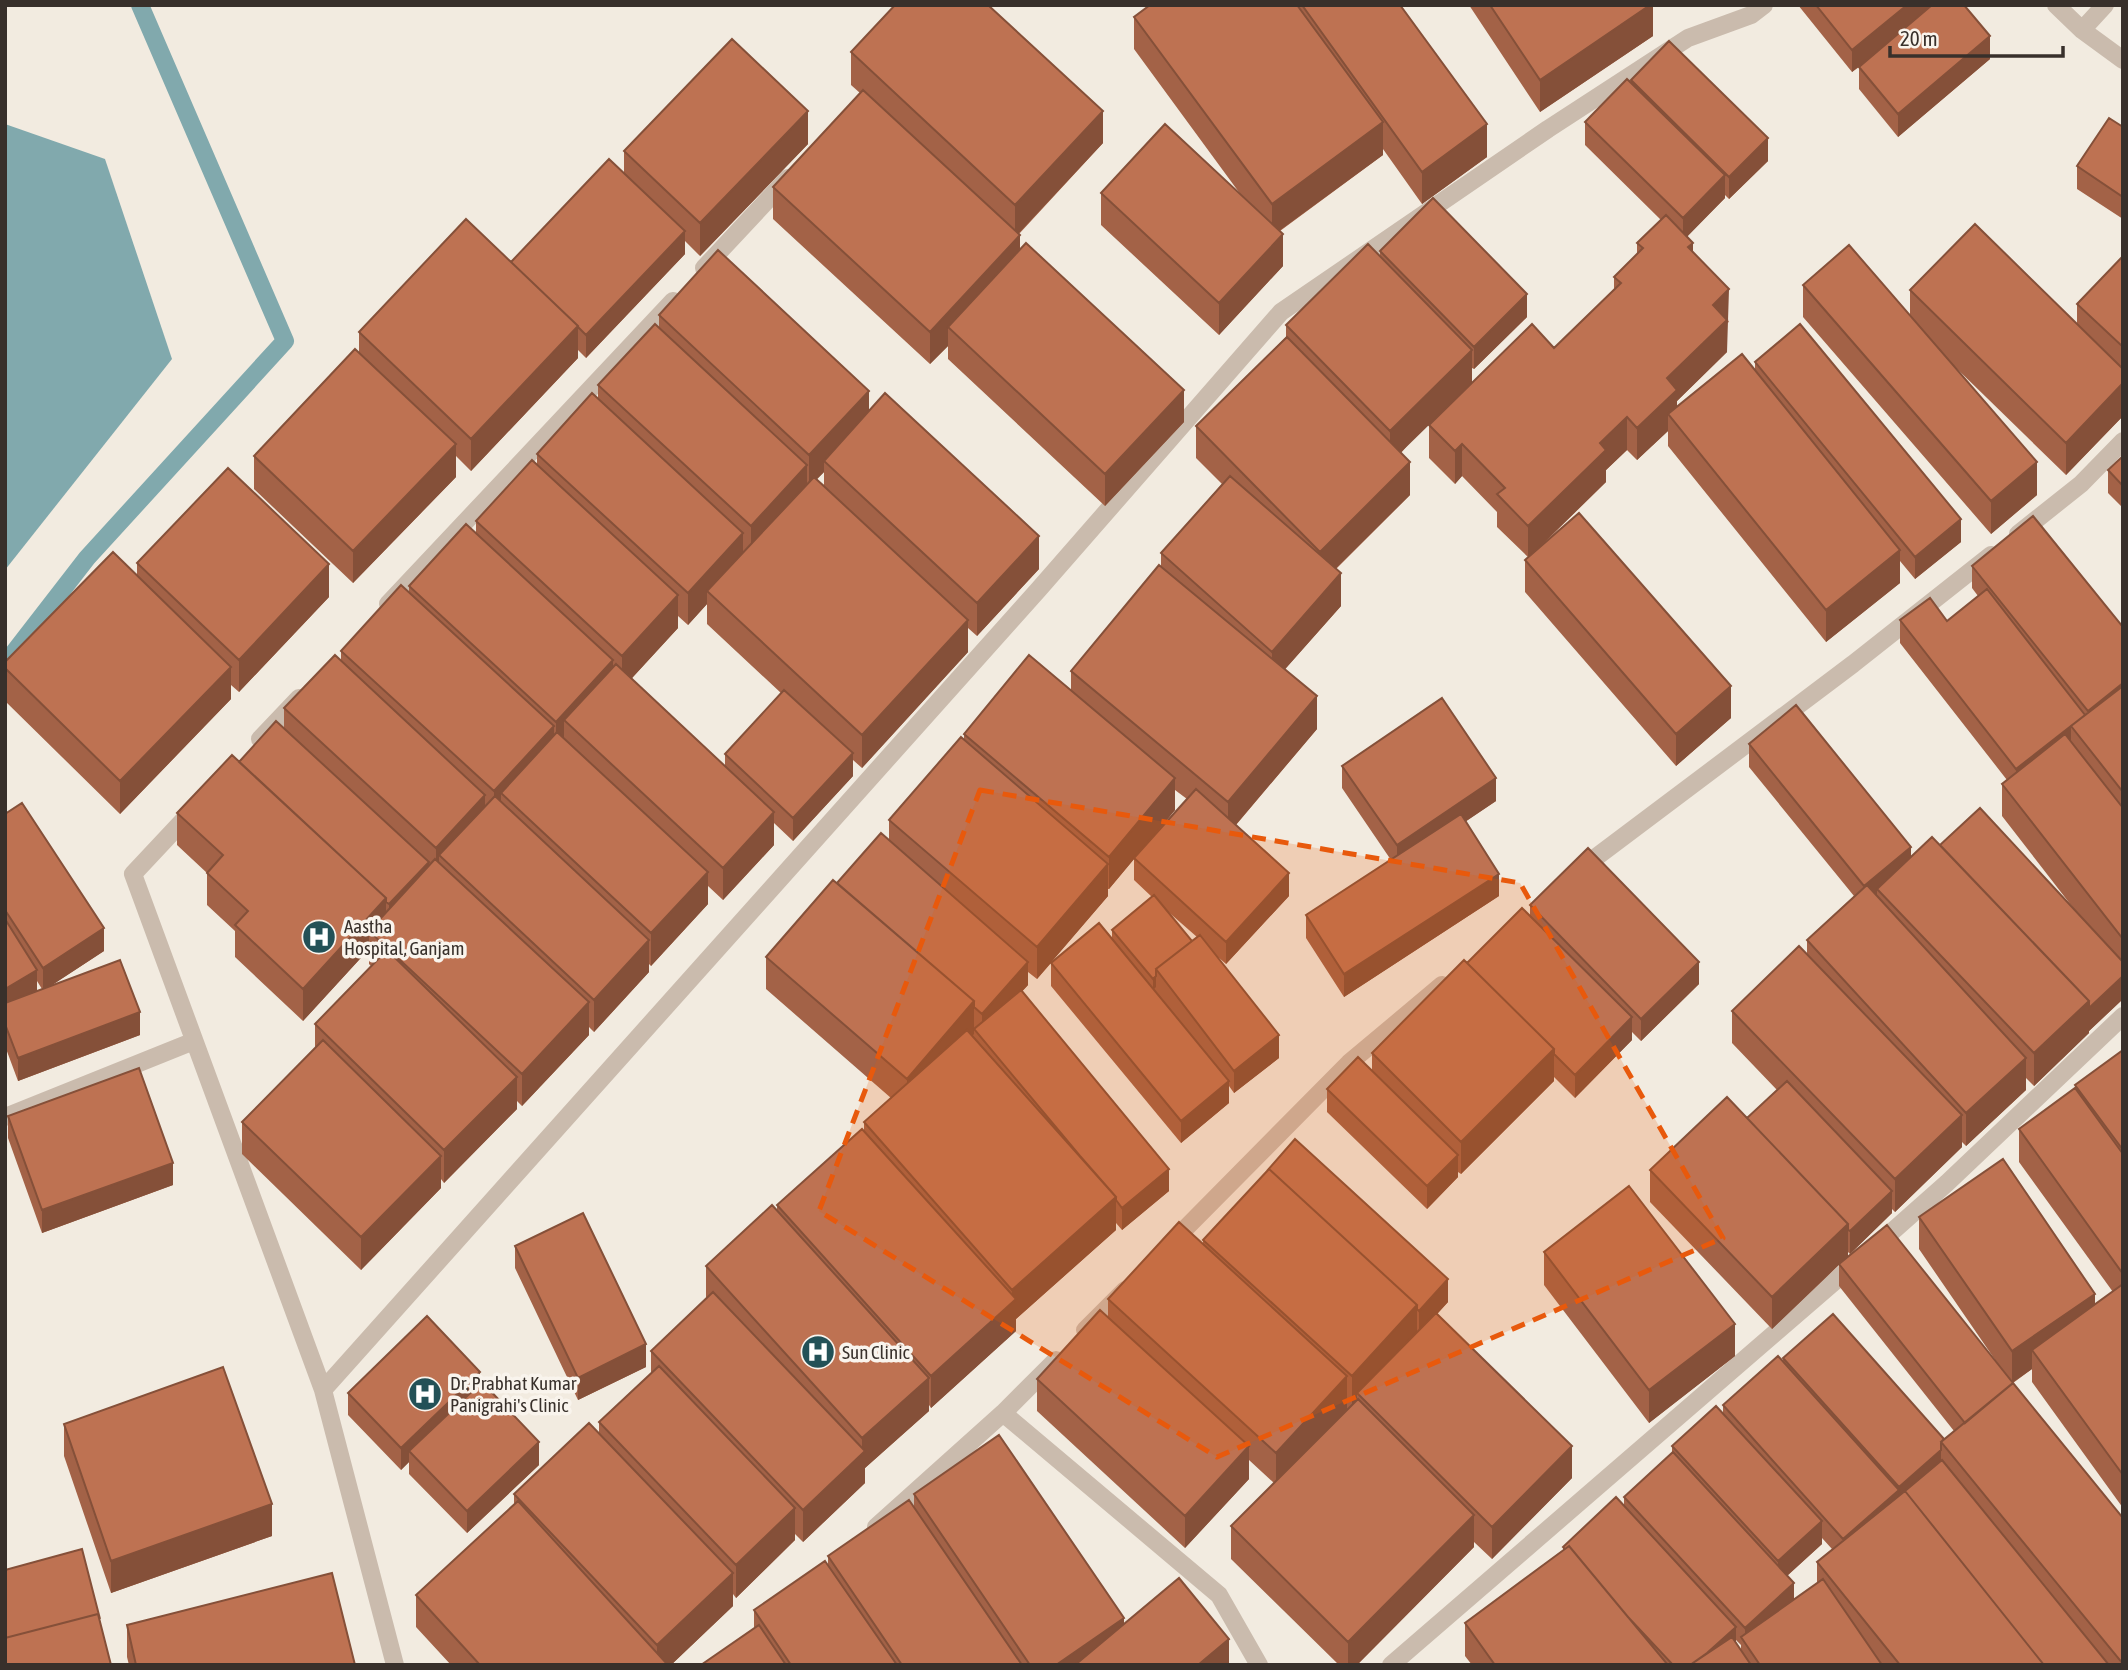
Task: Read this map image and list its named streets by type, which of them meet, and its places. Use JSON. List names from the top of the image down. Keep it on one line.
{"places":{"hospital":["Aastha Hospital, Ganjam","Sun Clinic","Dr. Prabhat Kumar Panigrahi's Clinic"]},"scale_bar":"20 m"}
